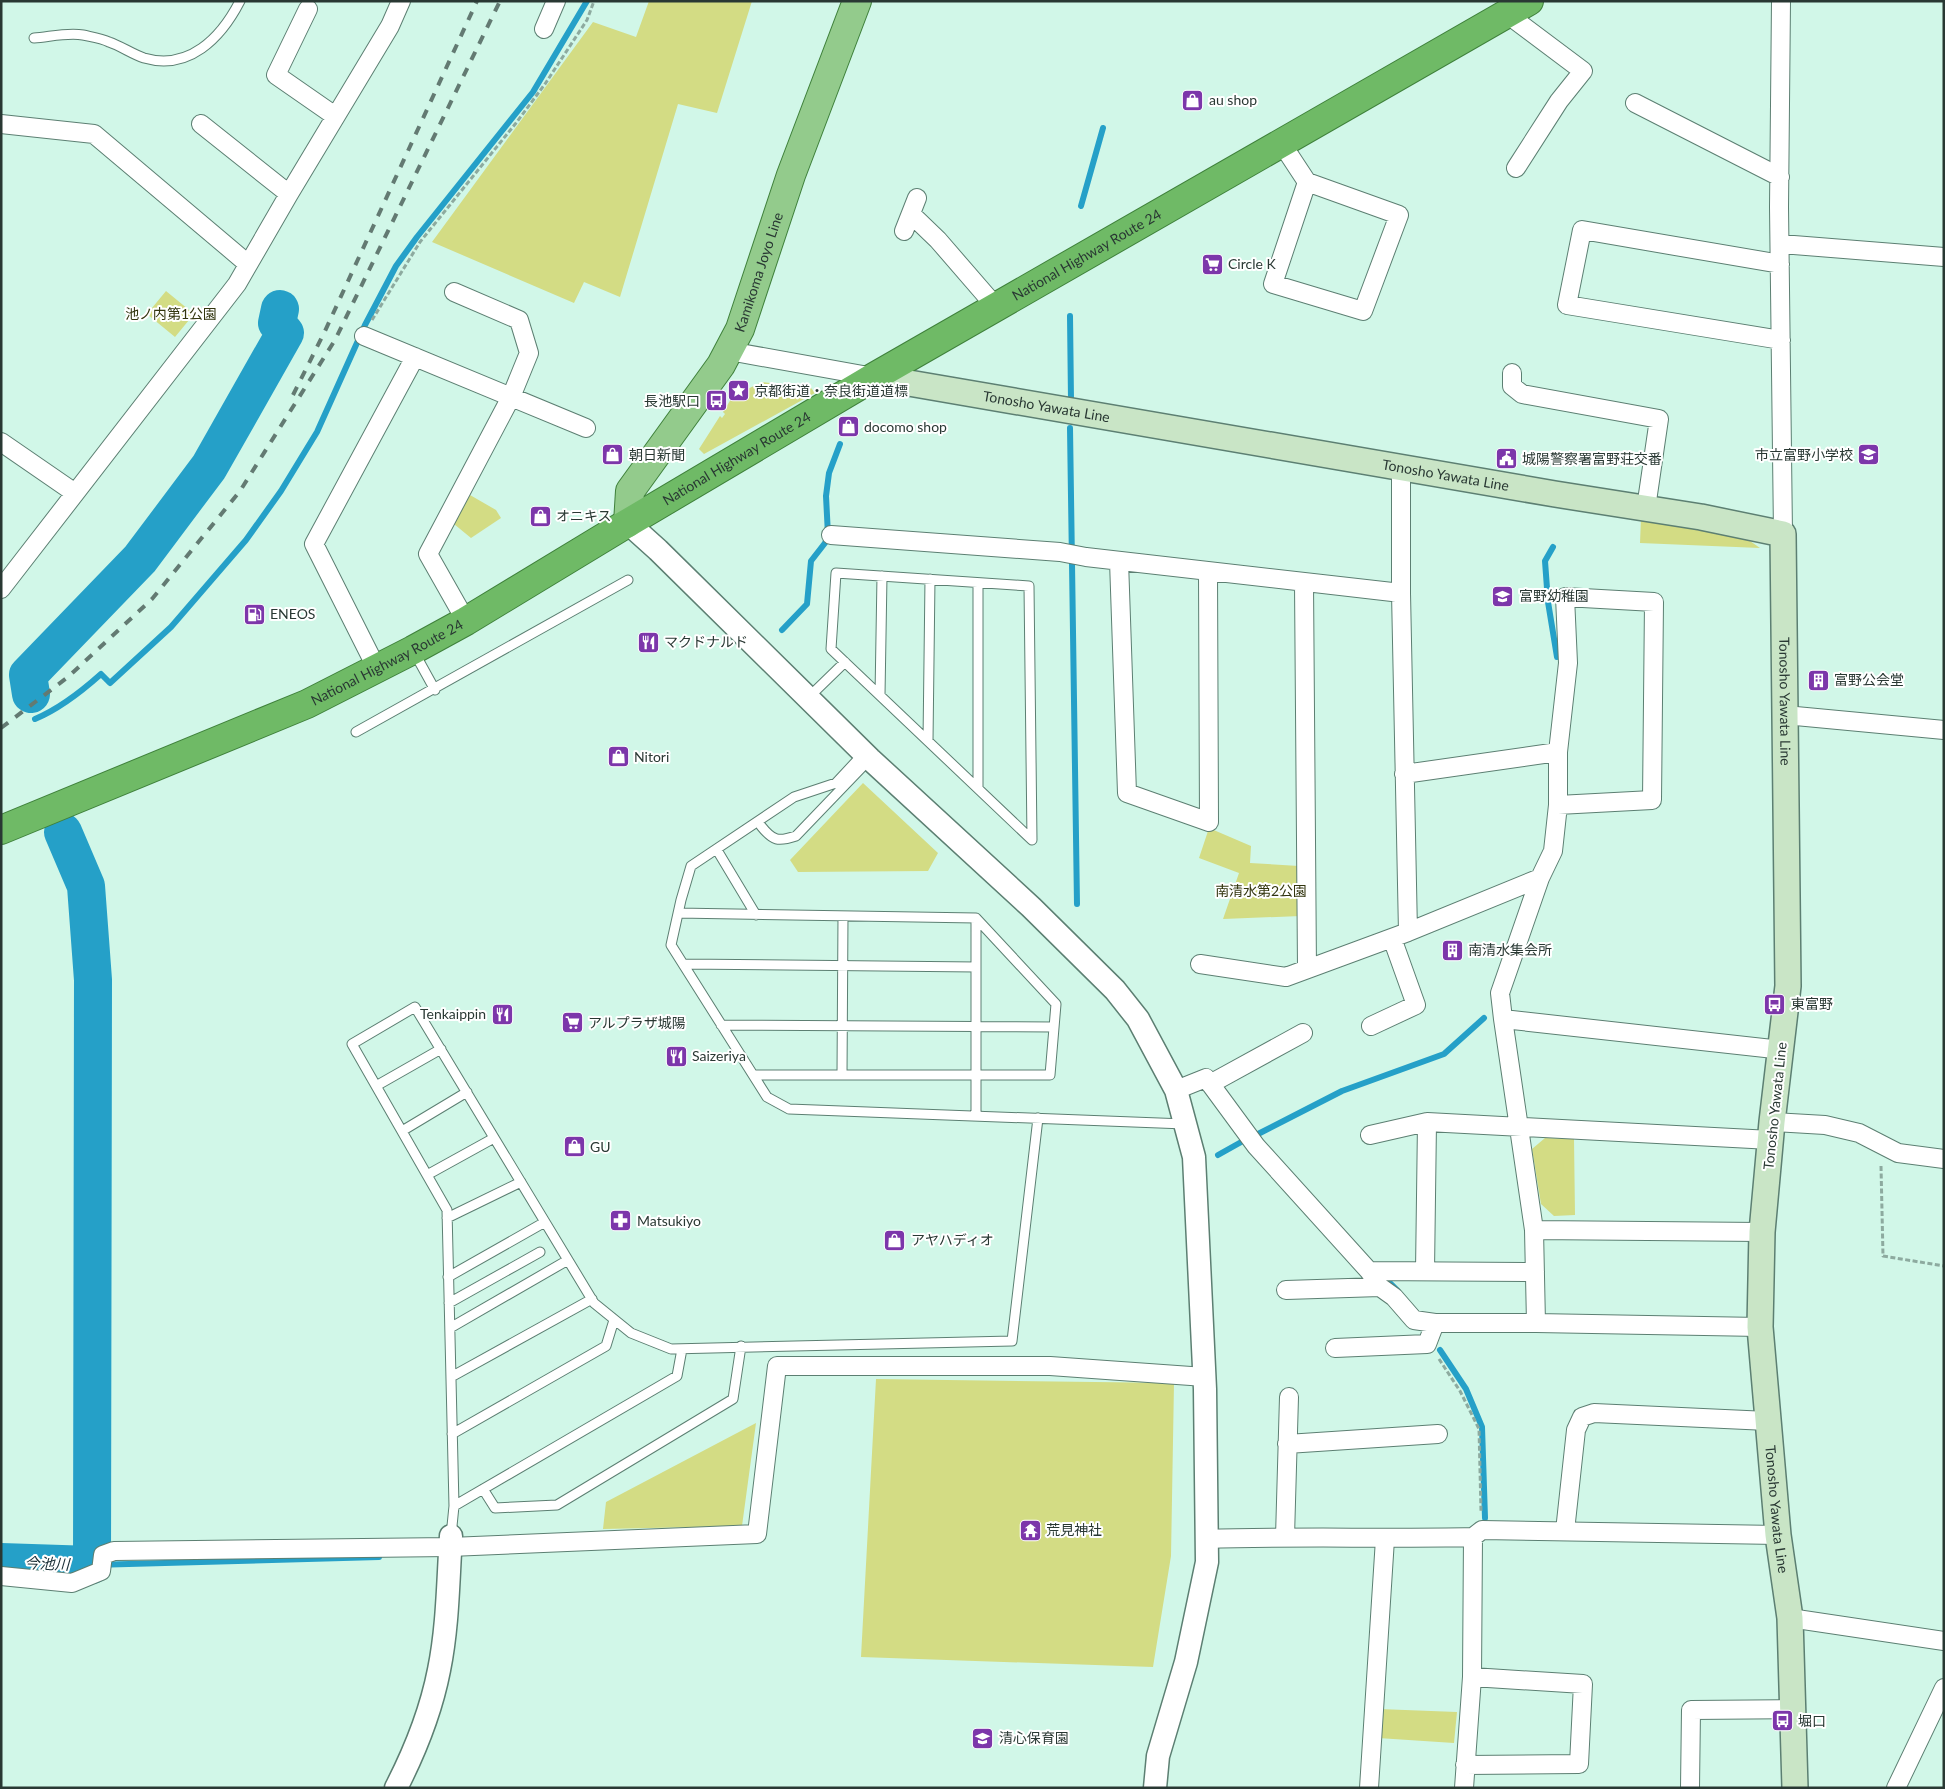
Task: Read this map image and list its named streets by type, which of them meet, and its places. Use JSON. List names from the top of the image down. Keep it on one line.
{"streets":{"highway":["National Highway Route 24"],"main road":["Kamikoma Joyo Line","Tonosho Yawata Line"]},"crossings":[["National Highway Route 24","Kamikoma Joyo Line"],["National Highway Route 24","Tonosho Yawata Line"]],"water":["今池川"],"parks":["池ノ内第1公園","南清水第2公園"],"places":{"shop":["au shop","docomo shop","朝日新聞","オニキス","Nitori","GU","アヤハディオ"],"supermarket":["Circle K","アルプラザ城陽"],"place":["京都街道・奈良街道道標"],"bus stop":["長池駅口","東富野","堀口"],"school or university":["市立富野小学校","富野幼稚園","清心保育園"],"public building":["城陽警察署富野荘交番"],"fuel station":["ENEOS"],"restaurant":["マクドナルド","Tenkaippin","Saizeriya"],"building":["富野公会堂","南清水集会所"],"pharmacy":["Matsukiyo"],"temple":["荒見神社"]}}
